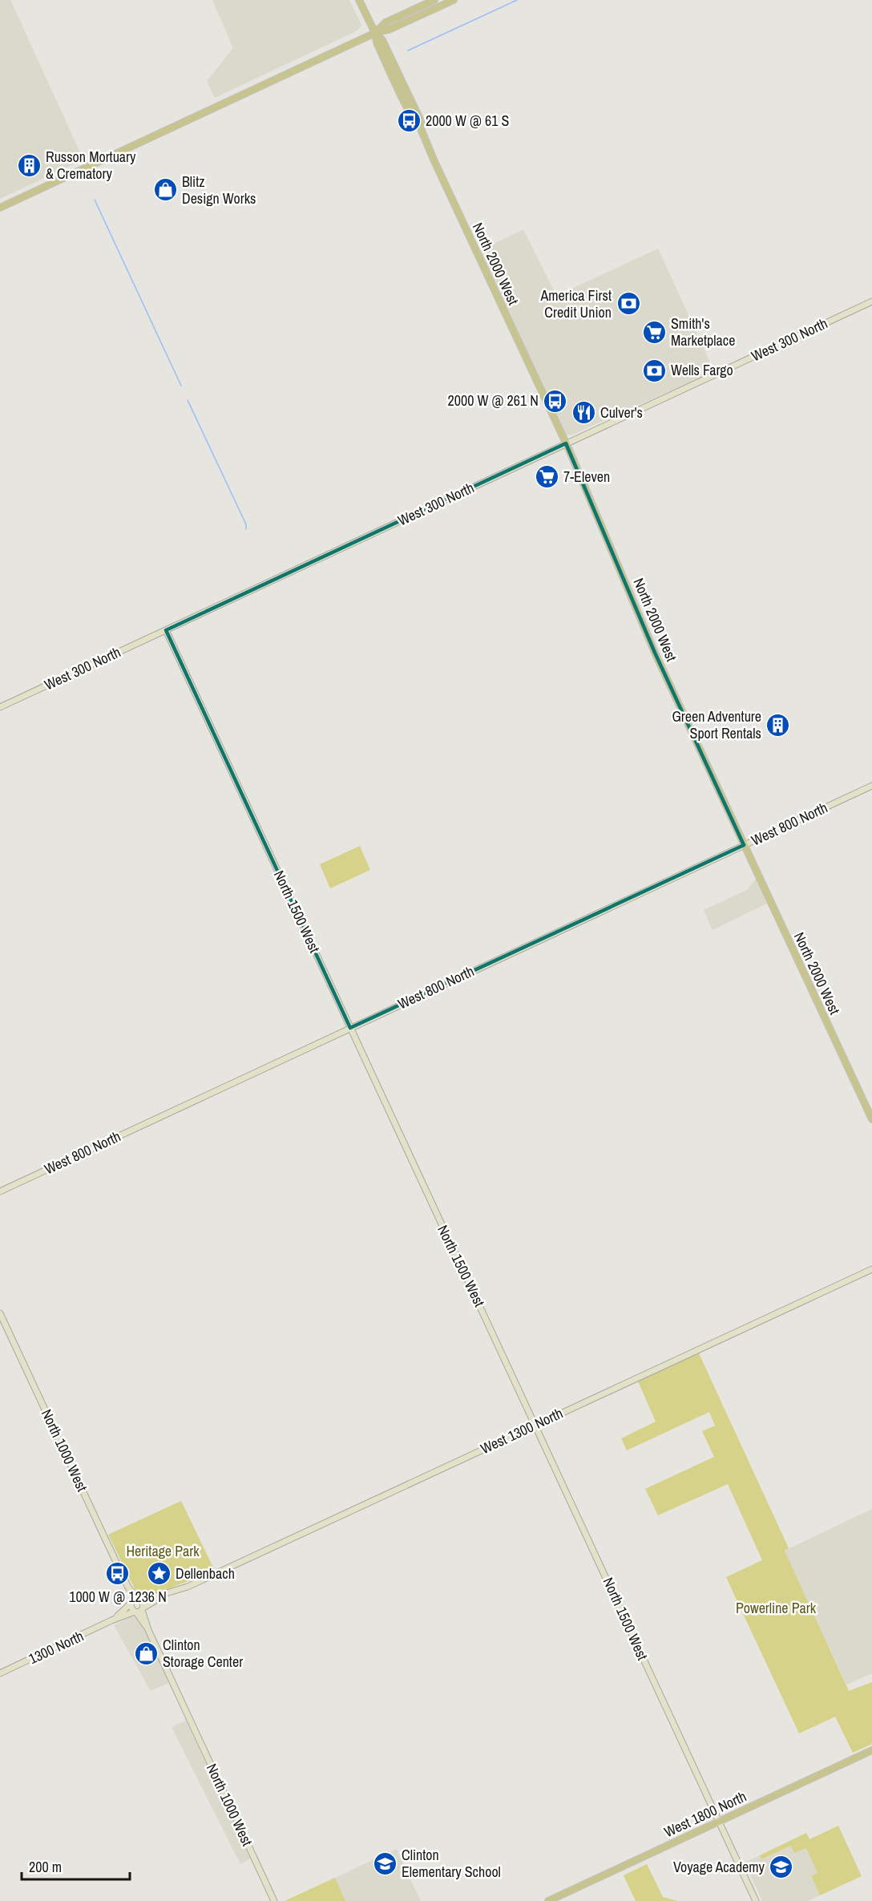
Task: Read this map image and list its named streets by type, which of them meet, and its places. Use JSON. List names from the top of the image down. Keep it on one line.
{"streets":{"main road":["North 2000 West","West 1800 North"],"street":["West 300 North","West 800 North","North 1500 West","West 1300 North","North 1000 West","1300 North"]},"crossings":[["North 2000 West","West 300 North"],["North 2000 West","West 800 North"],["West 300 North","North 1500 West"],["West 800 North","North 1500 West"],["North 1500 West","West 1300 North"],["North 1500 West","West 1800 North"],["West 1300 North","North 1000 West"],["West 1300 North","1300 North"],["North 1000 West","1300 North"]],"parks":["Heritage Park","Powerline Park"],"places":{"bus stop":["2000 W @ 61 S","2000 W @ 261 N","1000 W @ 1236 N"],"building":["Russon Mortuary & Crematory","Green Adventure Sport Rentals"],"shop":["Blitz Design Works","Clinton Storage Center"],"bank":["America First Credit Union","Wells Fargo"],"supermarket":["Smith's Marketplace","7-Eleven"],"restaurant":["Culver's"],"place":["Dellenbach"],"school or university":["Clinton Elementary School","Voyage Academy"]},"scale_bar":"200 m"}
